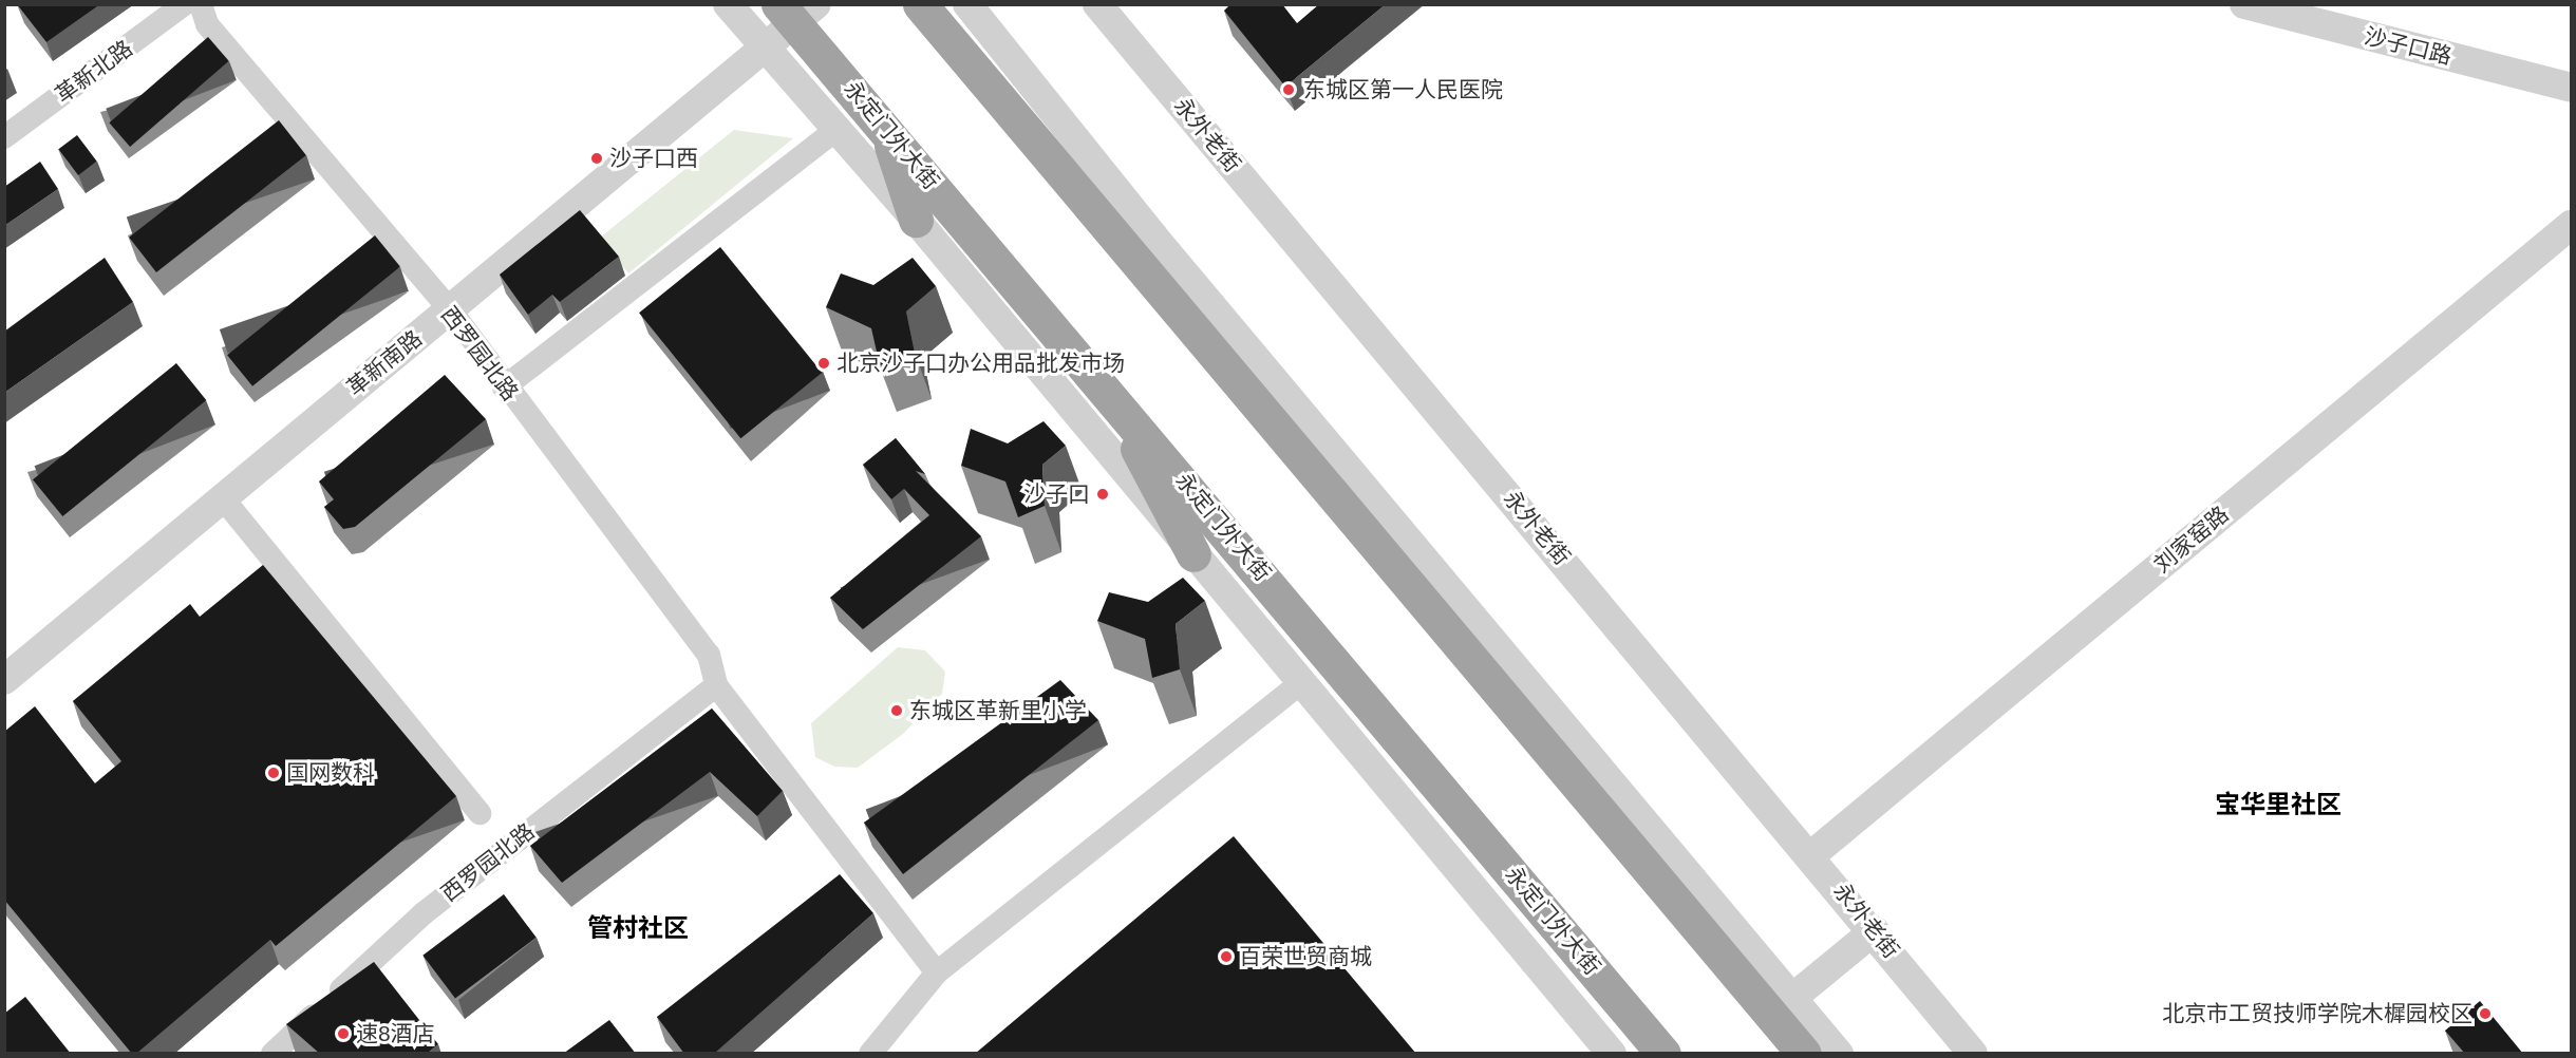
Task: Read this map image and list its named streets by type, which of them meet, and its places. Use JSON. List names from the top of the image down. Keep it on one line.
{"streets":{"highway":["永定门外大街"],"street":["沙子口路","革新北路","永外老街","西罗园北路","革新南路","刘家窑路"]},"crossings":[["永定门外大街","革新南路"],["永外老街","刘家窑路"],["西罗园北路","革新南路"]],"districts":["宝华里社区","管村社区"],"places":["东城区第一人民医院","沙子口西","北京沙子口办公用品批发市场","沙子口","东城区革新里小学","国网数科","百荣世贸商城","北京市工贸技师学院木樨园校区","速8酒店"]}
